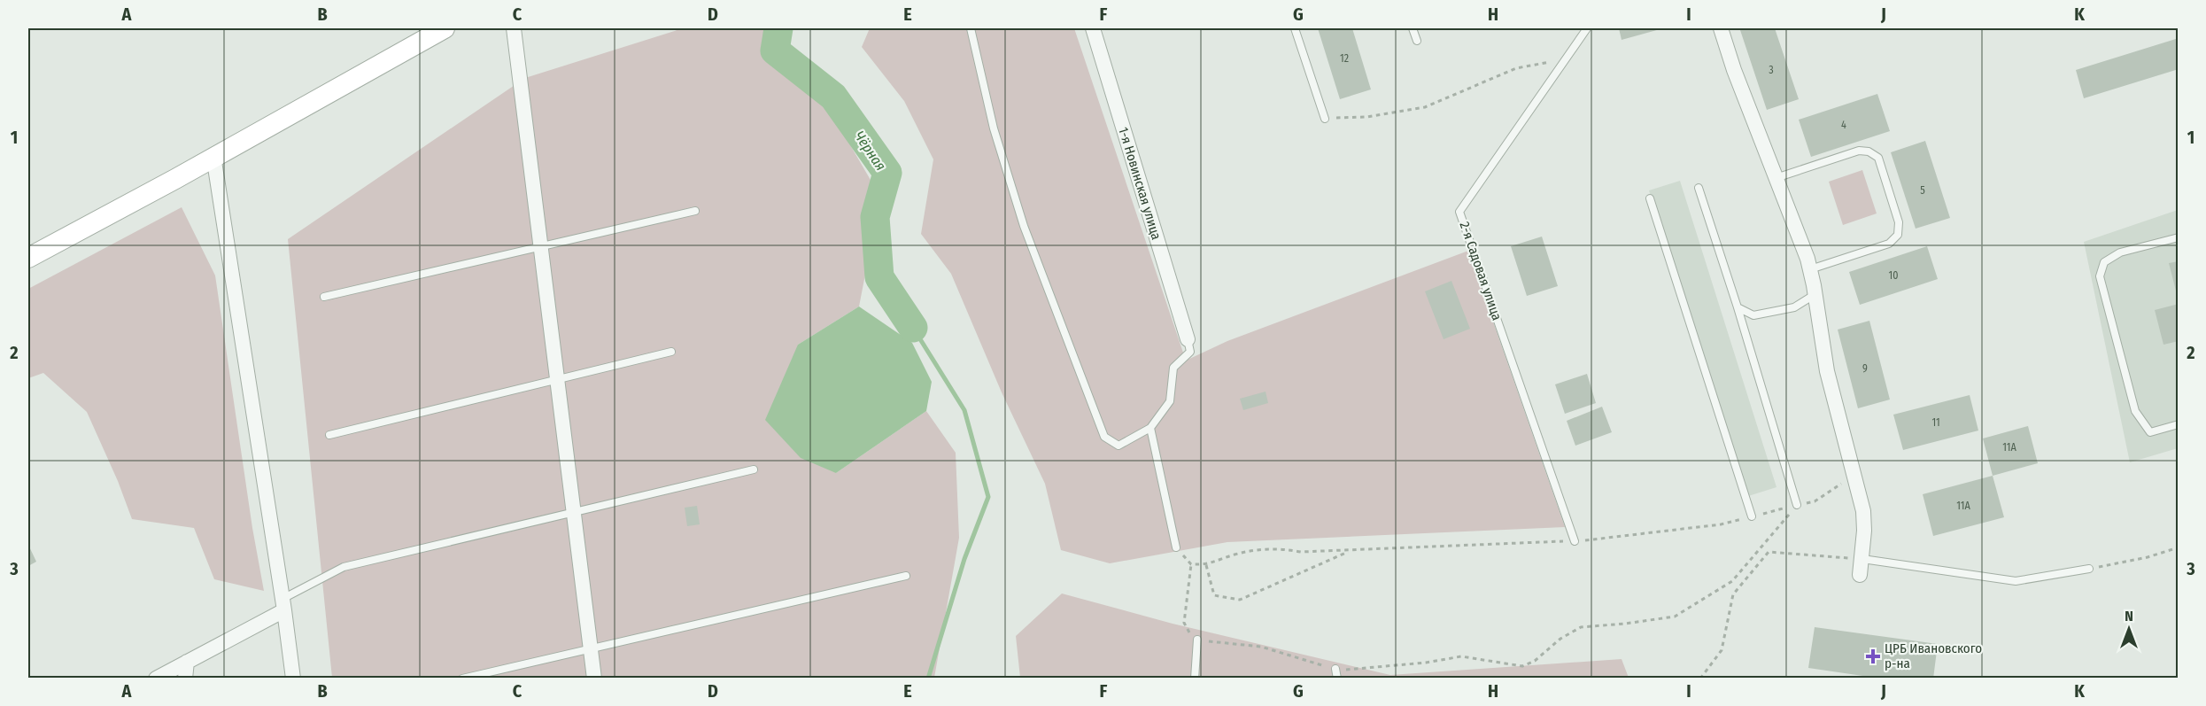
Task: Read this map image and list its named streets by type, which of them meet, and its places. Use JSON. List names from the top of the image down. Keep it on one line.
{"streets":{"street":["1-я Новинская улица"],"lane":["2-я Садовая улица"]},"water":["Чёрная"],"places":{"health":["ЦРБ Ивановского р-на"]},"house_numbers":["12","3","4","5","10","9","11","11А","11А"],"north":"top","grid":{"columns":["A","B","C","D","E","F","G","H","I","J","K"],"rows":["1","2","3"]}}
